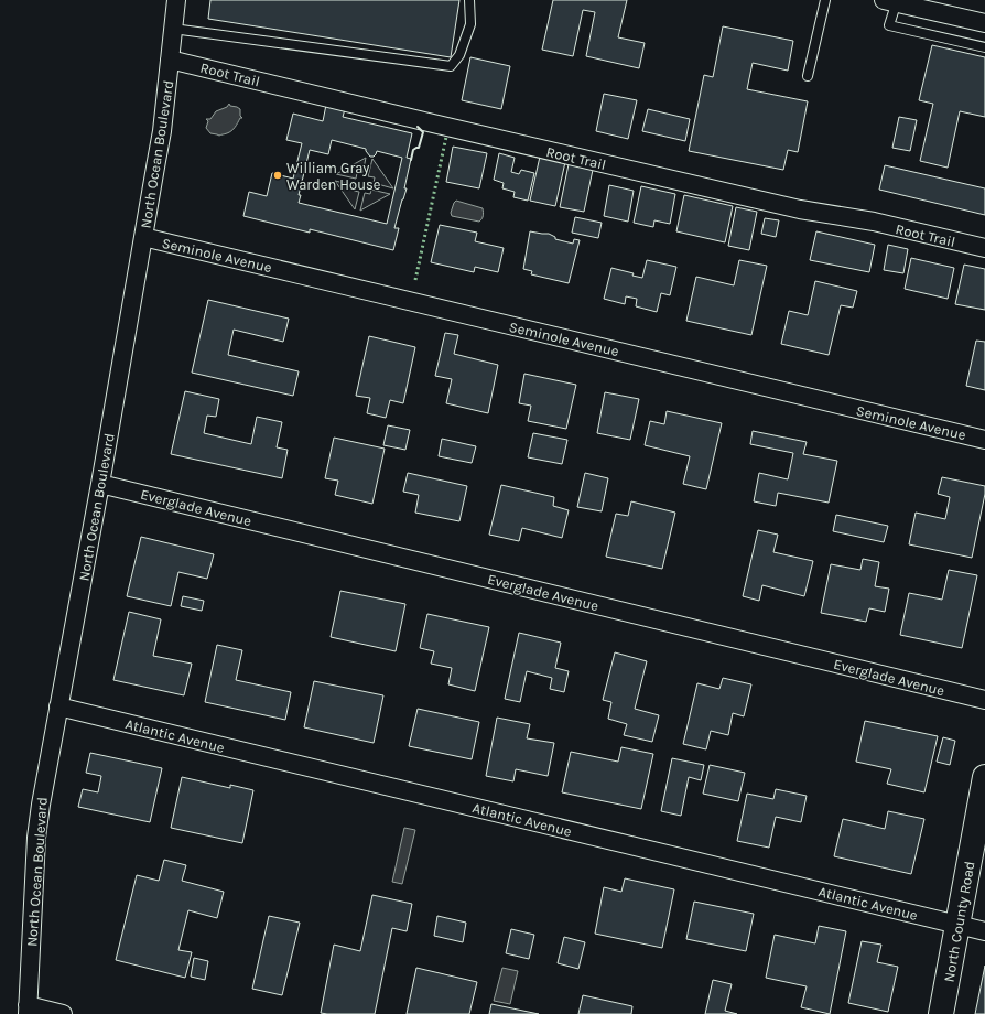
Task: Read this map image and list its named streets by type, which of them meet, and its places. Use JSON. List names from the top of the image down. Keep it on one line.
{"streets":{"street":["Root Trail","North Ocean Boulevard","Seminole Avenue","Everglade Avenue","Atlantic Avenue","North County Road"]},"crossings":[["Root Trail","North Ocean Boulevard"],["North Ocean Boulevard","Seminole Avenue"],["North Ocean Boulevard","Everglade Avenue"],["North Ocean Boulevard","Atlantic Avenue"],["Atlantic Avenue","North County Road"]],"places":["William Gray Warden House"]}
